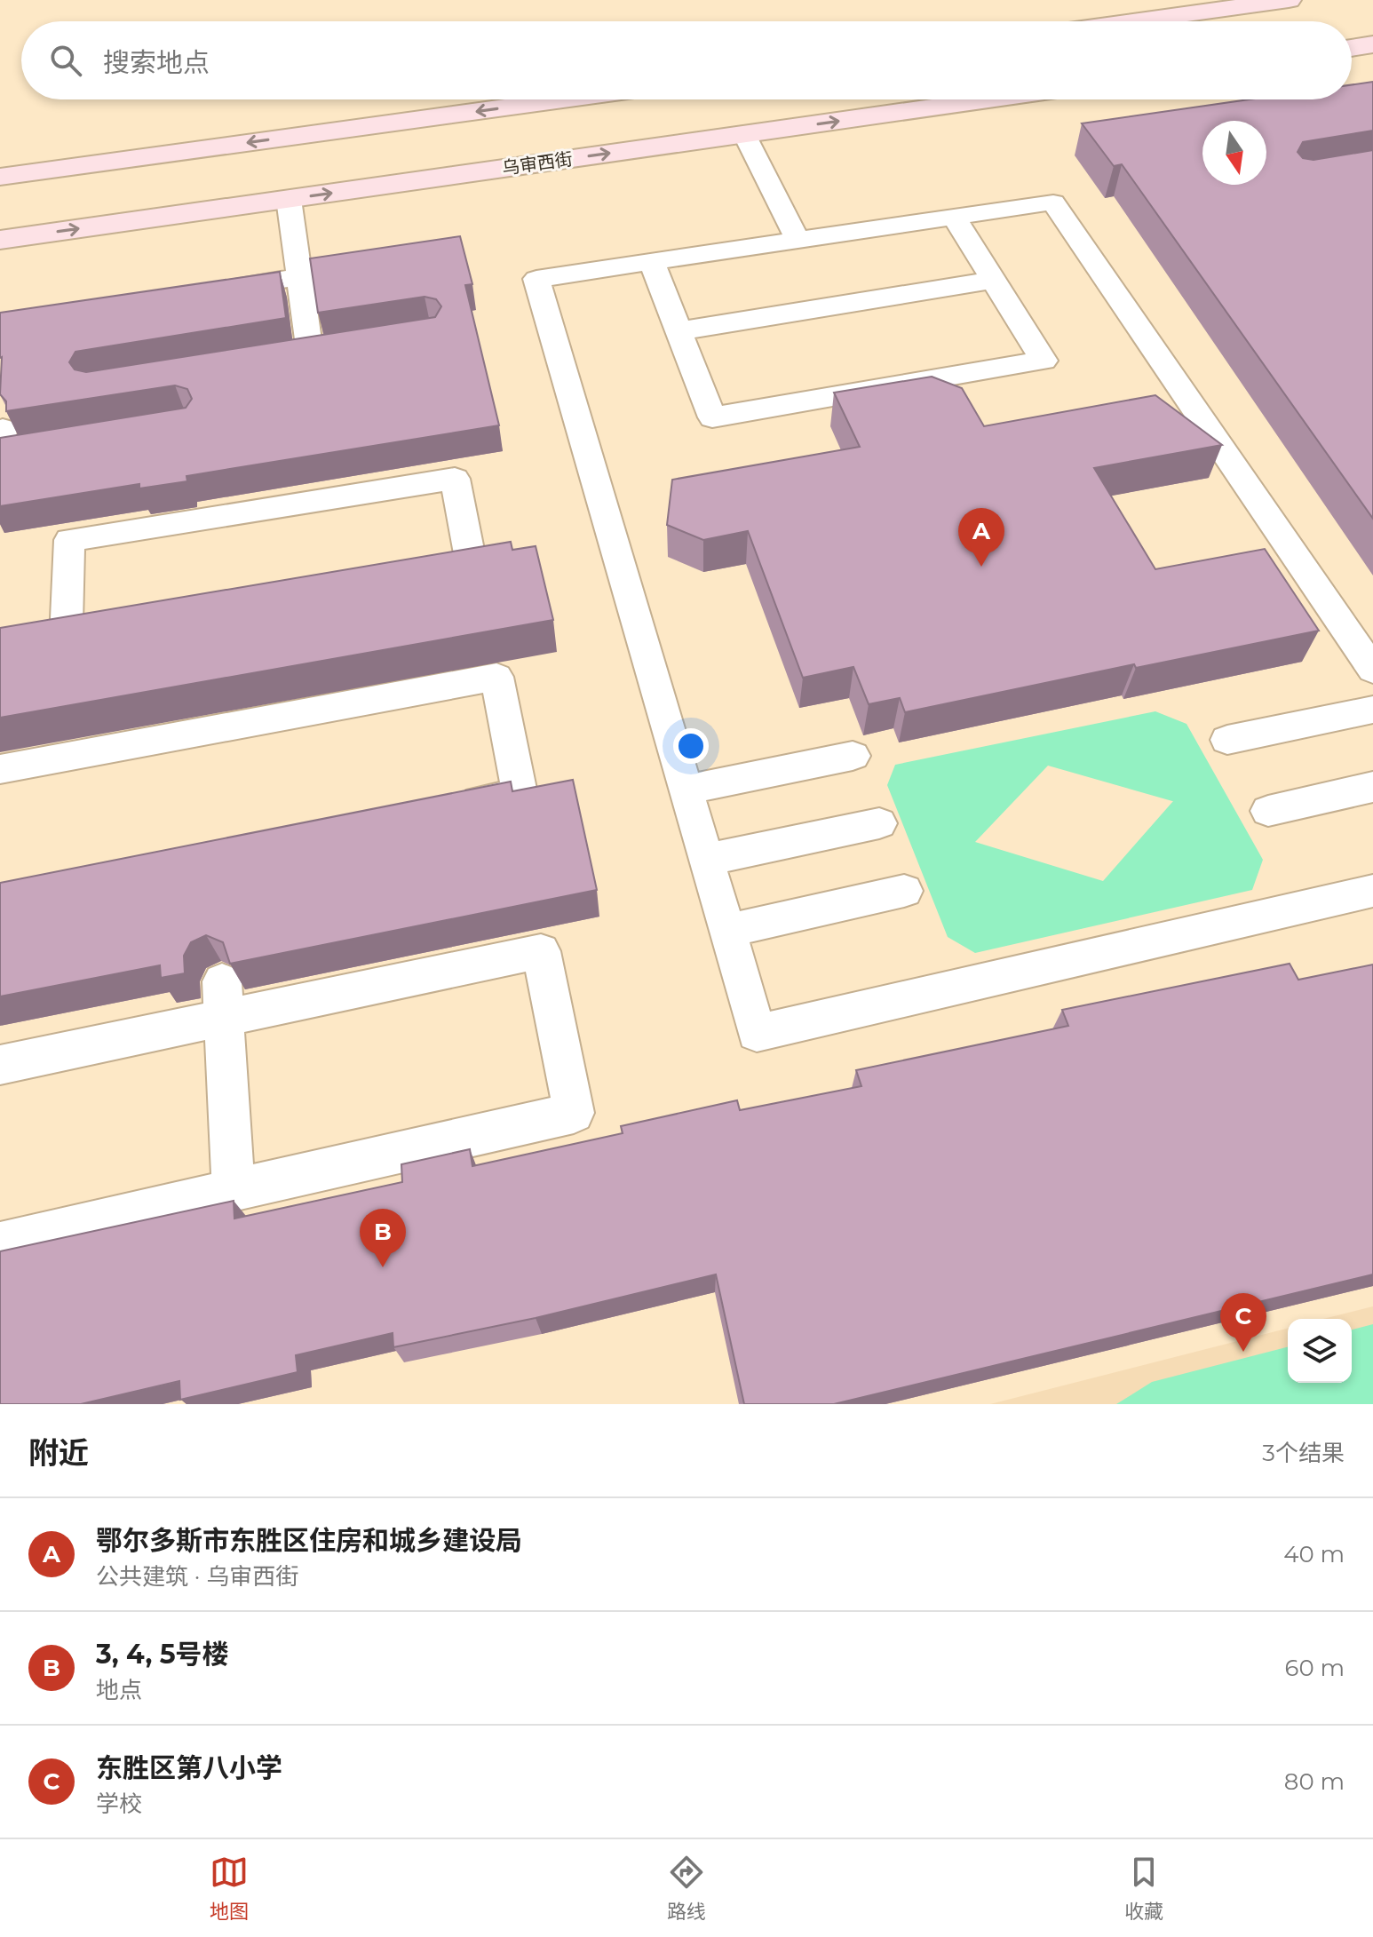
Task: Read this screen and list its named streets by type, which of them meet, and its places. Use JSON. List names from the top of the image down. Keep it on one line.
{"streets":{"main road":["乌审西街"]},"north":"bottom","page":{"search":"搜索地点","pins":["A","B","C"],"heading":["附近","3个结果"],"list":[{"mark":"A","name":"鄂尔多斯市东胜区住房和城乡建设局","note":"公共建筑 · 乌审西街","value":"40 m"},{"mark":"B","name":"3, 4, 5号楼","note":"地点","value":"60 m"},{"mark":"C","name":"东胜区第八小学","note":"学校","value":"80 m"}],"nav":["地图","路线","收藏"]}}
